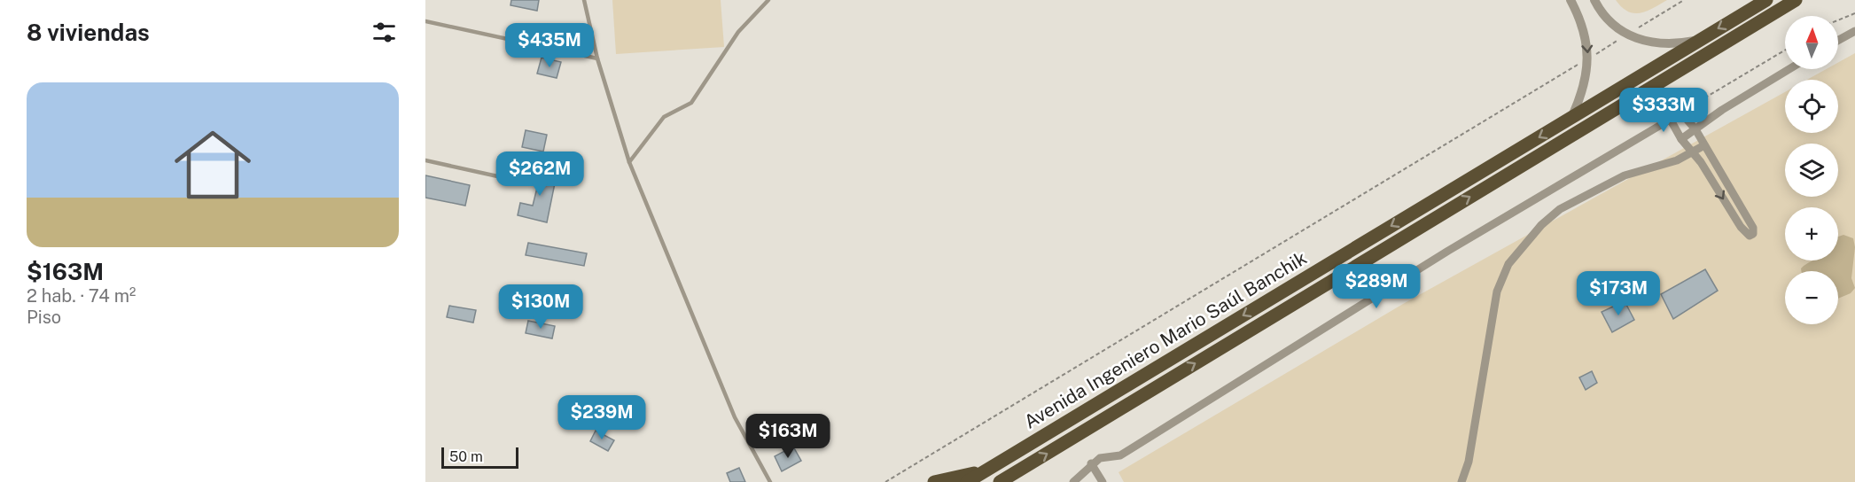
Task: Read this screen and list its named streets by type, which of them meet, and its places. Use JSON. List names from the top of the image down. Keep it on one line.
{"streets":{"highway":["Avenida Ingeniero Mario Saúl Banchik"]},"scale_bar":"50 m","north":"top","page":{"heading":"8 viviendas","map_buttons":["+","−"],"price":["$435M","$333M","$262M","$289M","$173M","$130M","$239M","$163M"],"list":[{"name":"$163M","note":"2 hab. · 74 m² · Piso"}],"scale":"50 m"}}
